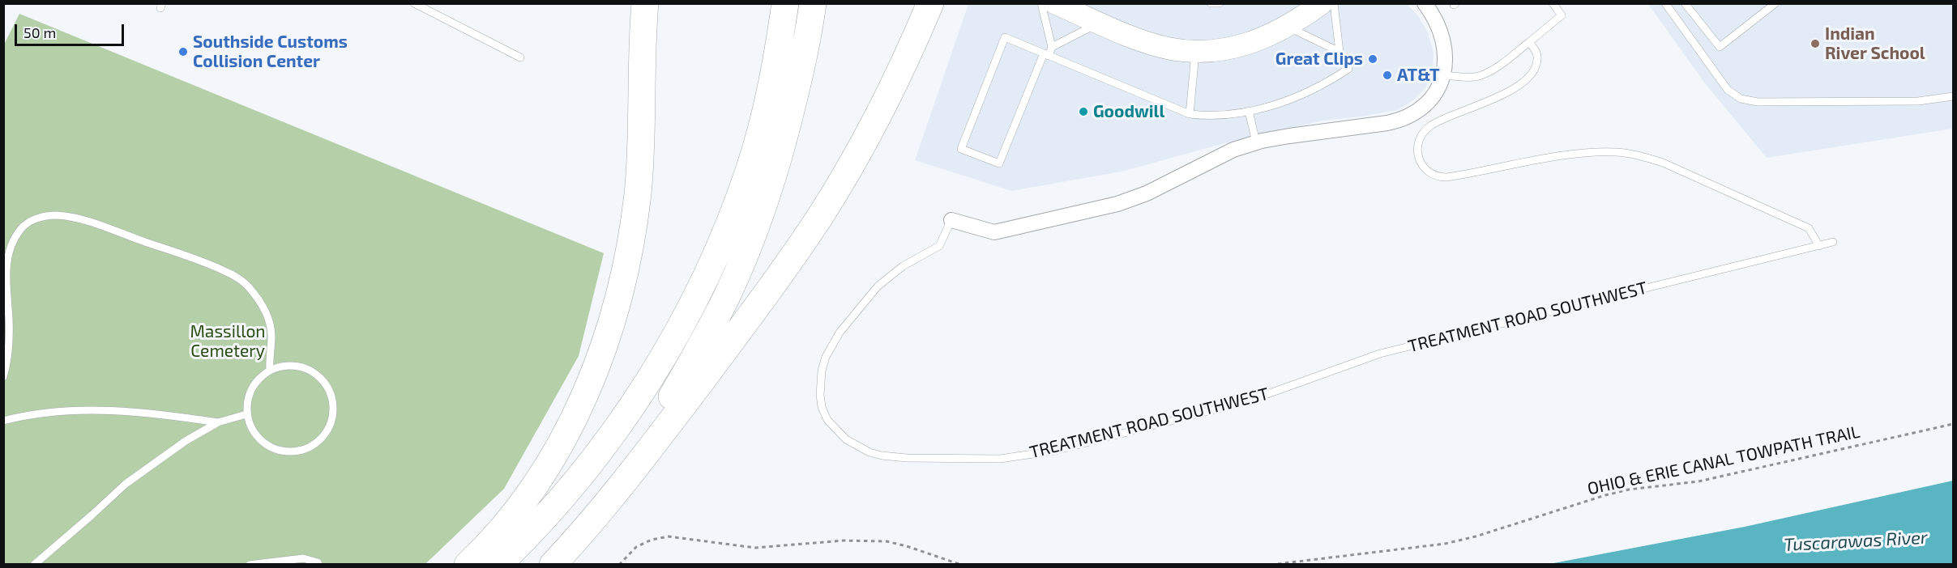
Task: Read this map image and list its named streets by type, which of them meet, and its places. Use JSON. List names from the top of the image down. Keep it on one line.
{"streets":{"street":["TREATMENT ROAD SOUTHWEST"],"path":["OHIO & ERIE CANAL TOWPATH TRAIL"]},"water":["Tuscarawas River"],"parks":["Massillon Cemetery"],"places":["Indian River School","Southside Customs Collision Center","Great Clips","AT&T","Goodwill"],"scale_bar":"50 m"}
